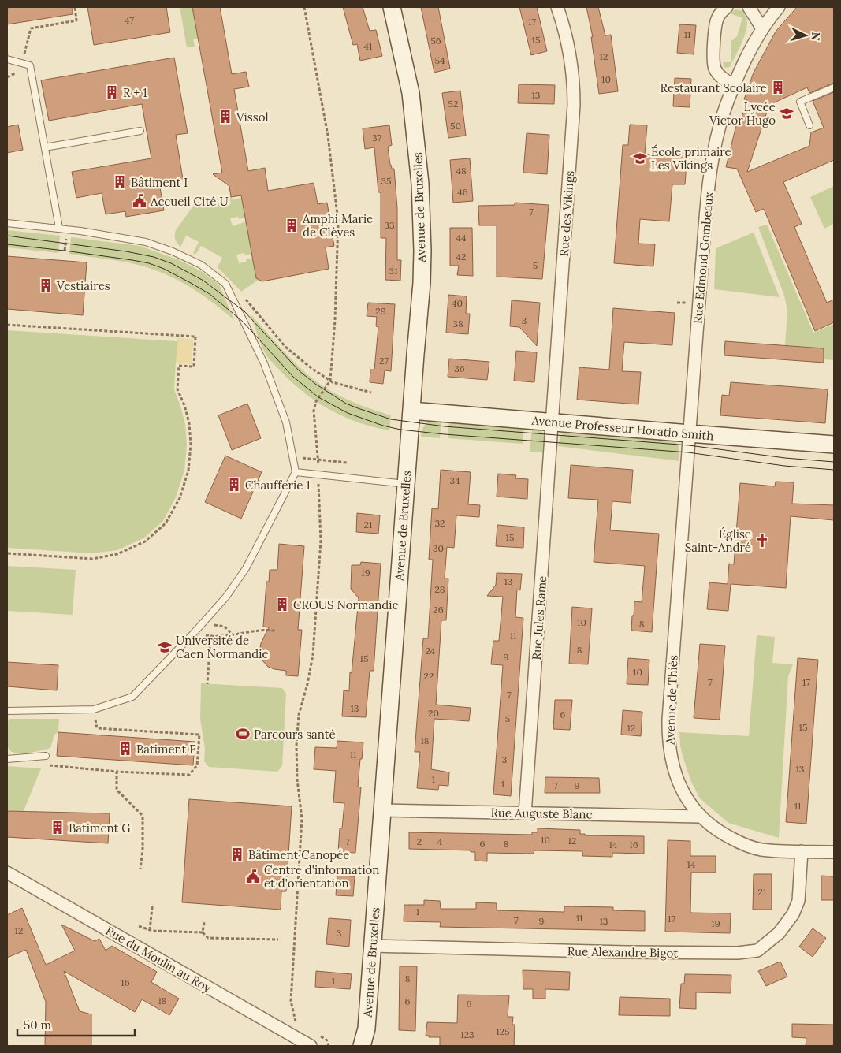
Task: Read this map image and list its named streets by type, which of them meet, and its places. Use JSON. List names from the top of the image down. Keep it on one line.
{"streets":{"street":["Avenue de Bruxelles","Rue des Vikings","Rue Edmond Gombeaux","Avenue Professeur Horatio Smith","Rue Jules Rame","Avenue de Thiès","Rue Auguste Blanc","Rue Alexandre Bigot","Rue du Moulin au Roy"]},"crossings":[["Avenue de Bruxelles","Avenue Professeur Horatio Smith"],["Avenue de Bruxelles","Rue Auguste Blanc"],["Avenue de Bruxelles","Rue Alexandre Bigot"],["Rue des Vikings","Avenue Professeur Horatio Smith"],["Rue des Vikings","Rue Jules Rame"],["Rue Edmond Gombeaux","Avenue Professeur Horatio Smith"],["Rue Edmond Gombeaux","Avenue de Thiès"],["Avenue Professeur Horatio Smith","Rue Jules Rame"],["Avenue Professeur Horatio Smith","Avenue de Thiès"],["Rue Jules Rame","Rue Auguste Blanc"],["Avenue de Thiès","Rue Auguste Blanc"],["Avenue de Thiès","Rue Alexandre Bigot"]],"places":{"building":["Restaurant Scolaire","R + 1","Vissol","Bâtiment I","Amphi Marie de Clèves","Vestiaires","Chaufferie 1","CROUS Normandie","Batiment F","Batiment G","Bâtiment Canopée"],"school or university":["Lycée Victor Hugo","École primaire Les Vikings","Université de Caen Normandie"],"public building":["Accueil Cité U","Centre d'information et d'orientation"],"church":["Église Saint-André"],"sports":["Parcours santé"]},"house_numbers":["47","17","11","15","56","41","12","54","10","13","52","50","37","48","35","46","7","33","44","42","5","31","40","29","3","38","27","36","34","32","21","15","30","19","13","28","26","10","8","11","8","24","9","15","10","22","7","17","7","13","20","6","5","15","12","18","11","3","13","1","1","7","9","11","10","12","7","2","4","6","8","14","16","14","21","1","11","17","7","9","13","19","12","3","8","1","16","18","6","6","125","123"],"scale_bar":"50 m","north":"right"}
